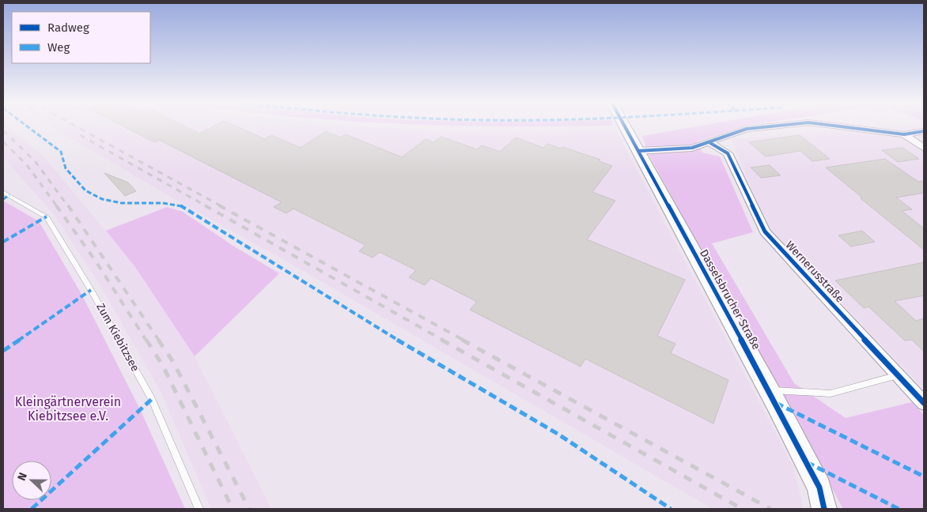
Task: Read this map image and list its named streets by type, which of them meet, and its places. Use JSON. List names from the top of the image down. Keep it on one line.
{"streets":{"street":["Wernerusstraße","Dasselsbrucher Straße"],"lane":["Zum Kiebitzsee"]},"parks":["Kleingärtnerverein Kiebitzsee e.V."],"legend":["Radweg","Weg"],"north":"left"}
